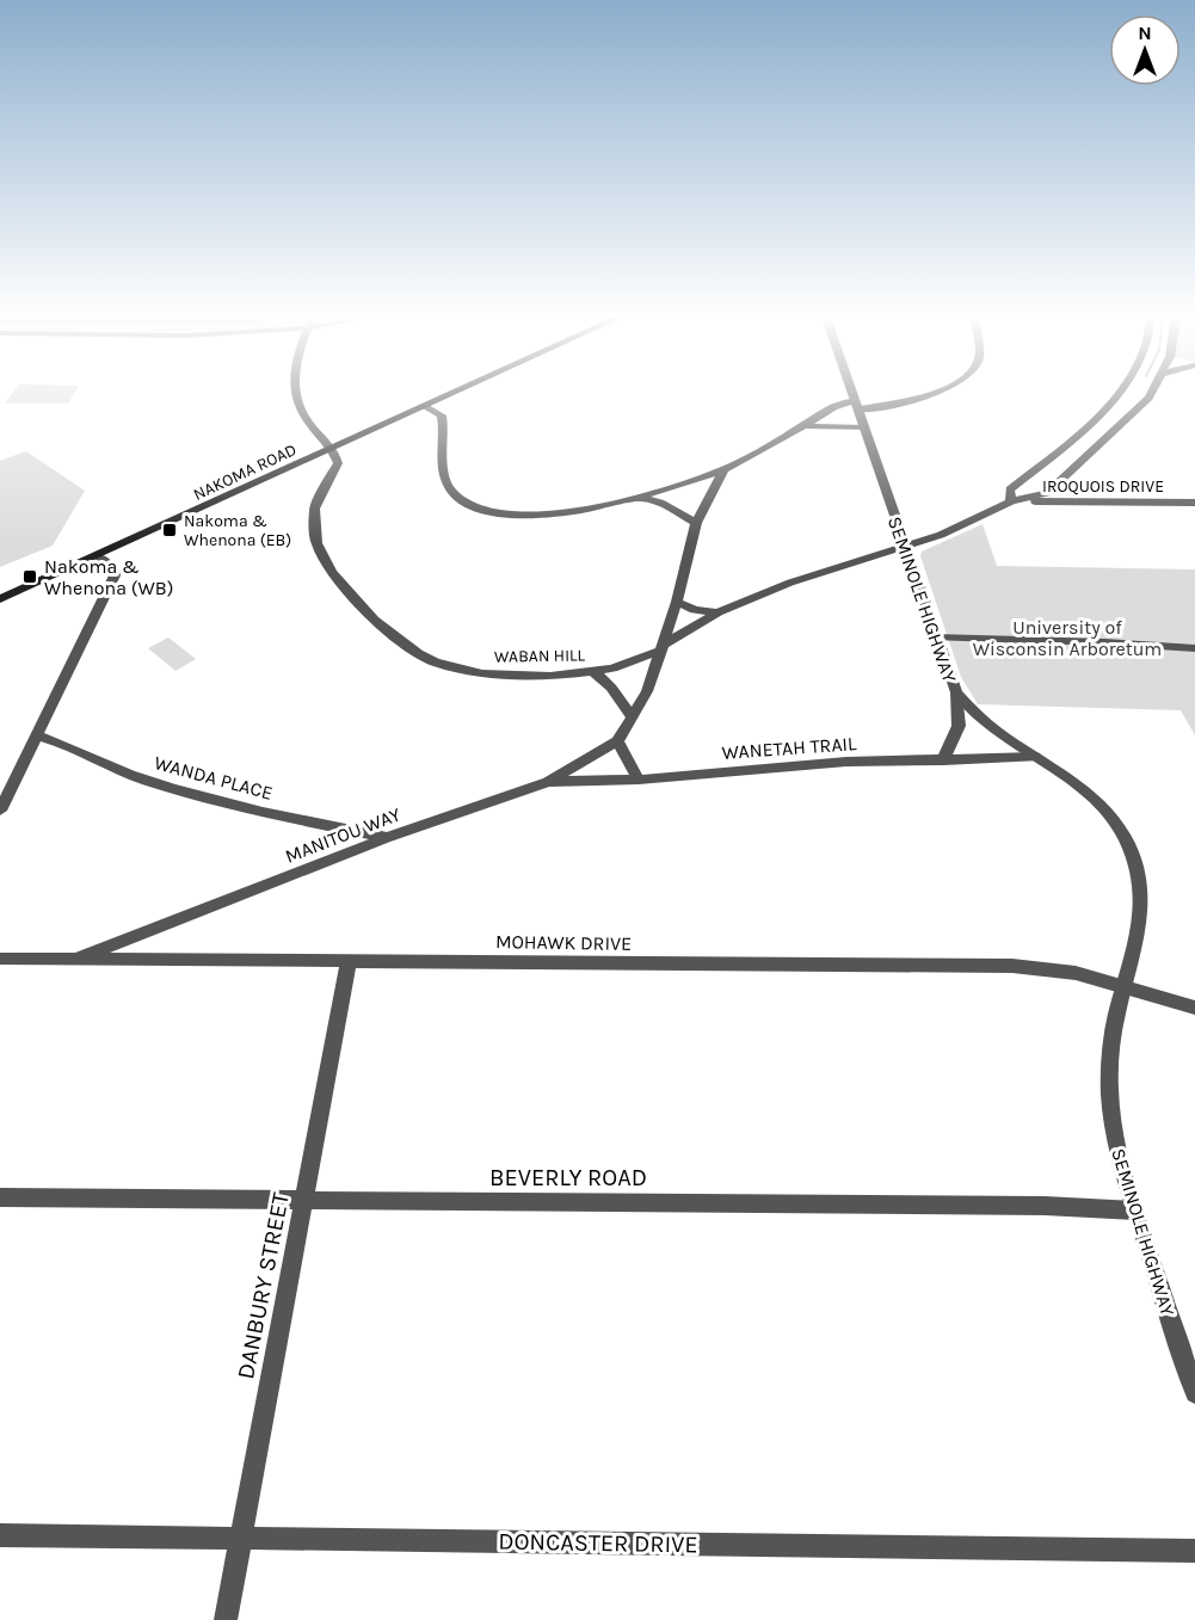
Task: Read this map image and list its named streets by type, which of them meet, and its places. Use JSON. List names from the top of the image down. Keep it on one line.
{"streets":{"main road":["NAKOMA ROAD"],"street":["IROQUOIS DRIVE","SEMINOLE HIGHWAY","WABAN HILL","WANETAH TRAIL","WANDA PLACE","MANITOU WAY","MOHAWK DRIVE","BEVERLY ROAD","DANBURY STREET","DONCASTER DRIVE"]},"crossings":[["NAKOMA ROAD","WABAN HILL"],["SEMINOLE HIGHWAY","WANETAH TRAIL"],["SEMINOLE HIGHWAY","MOHAWK DRIVE"],["SEMINOLE HIGHWAY","BEVERLY ROAD"],["WABAN HILL","MANITOU WAY"],["WANETAH TRAIL","MANITOU WAY"],["WANDA PLACE","MANITOU WAY"],["MANITOU WAY","MOHAWK DRIVE"],["MOHAWK DRIVE","DANBURY STREET"],["BEVERLY ROAD","DANBURY STREET"],["DANBURY STREET","DONCASTER DRIVE"]],"parks":["University of Wisconsin Arboretum"],"places":{"transit":["Nakoma & Whenona (EB)","Nakoma & Whenona (WB)"]},"north":"top"}
